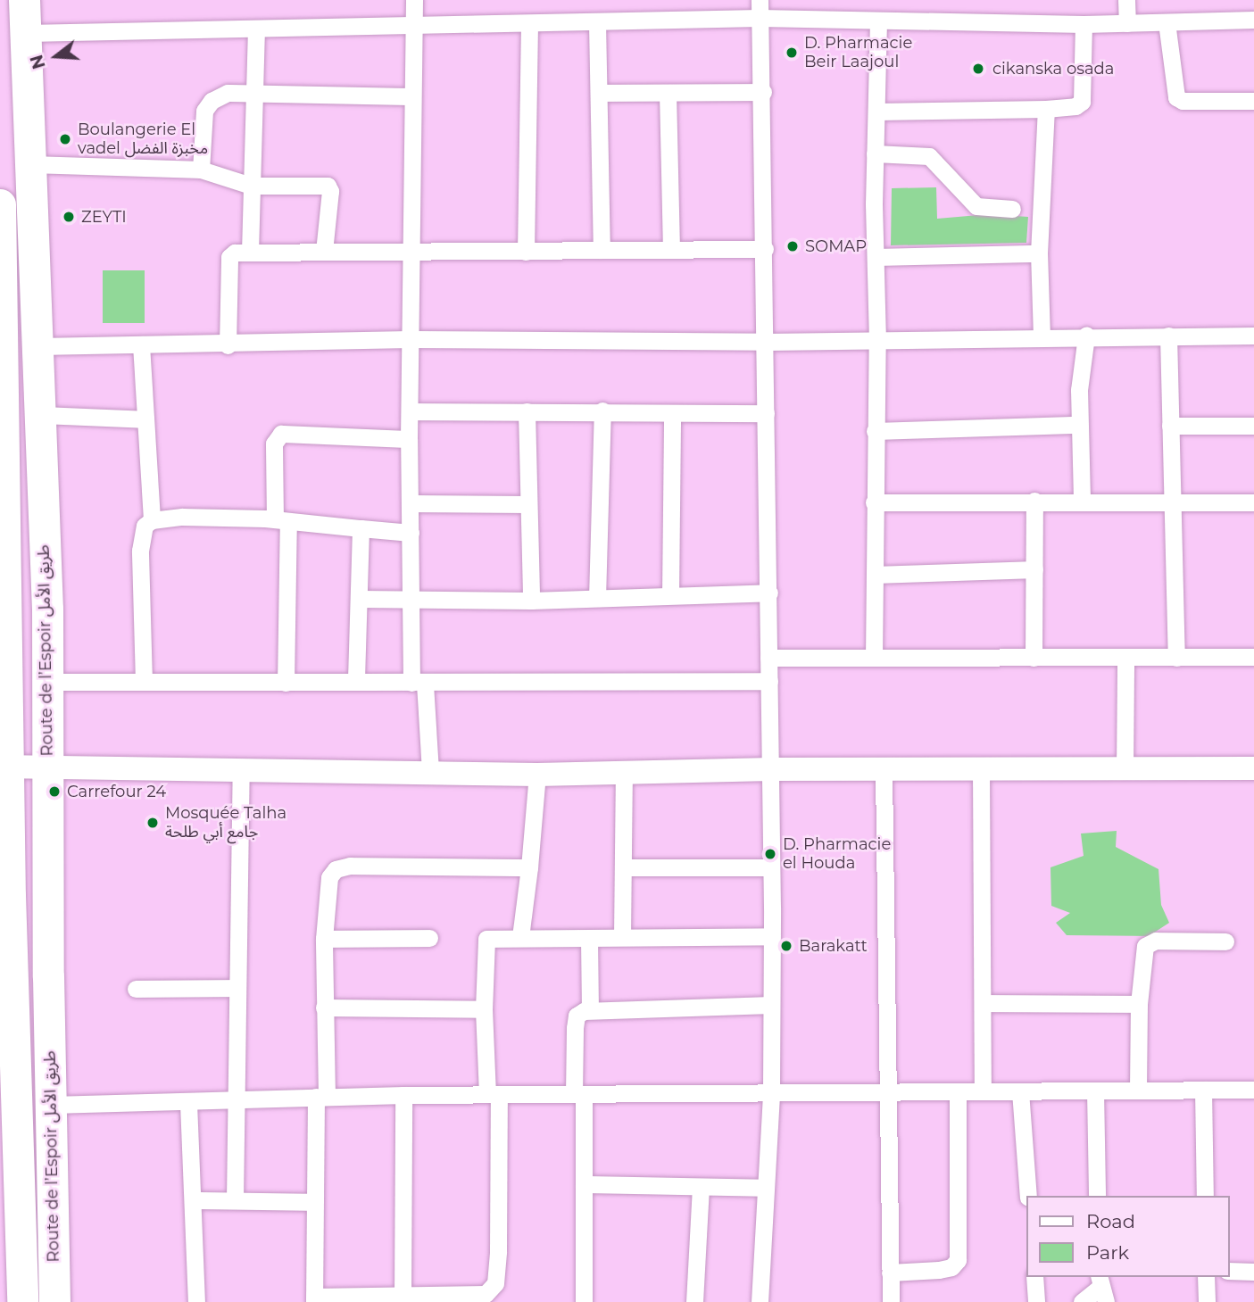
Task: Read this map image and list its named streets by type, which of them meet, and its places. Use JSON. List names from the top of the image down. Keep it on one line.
{"streets":{"highway":["Route de l’Espoir طريق الأمل"]},"places":["D. Pharmacie Beir Laajoul","cikanska osada","Boulangerie El vadel مخبزة الفضل","ZEYTI","SOMAP","Carrefour 24","Mosquée Talha جامع أبي طلحة","D. Pharmacie el Houda","Barakatt"],"legend":["Road","Park"],"north":"left"}
